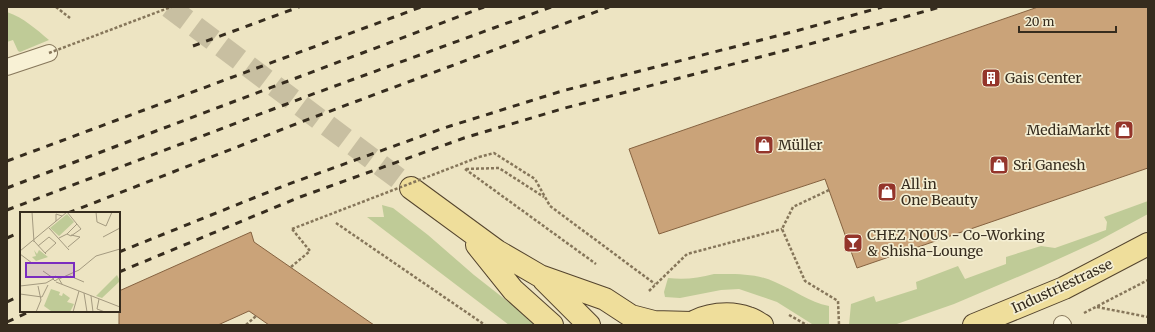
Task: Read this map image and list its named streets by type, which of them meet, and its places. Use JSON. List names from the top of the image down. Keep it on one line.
{"streets":{"main road":["Industriestrasse"]},"places":{"building":["Gais Center"],"shop":["MediaMarkt","Müller","Sri Ganesh","All in One Beauty"],"bar":["CHEZ NOUS - Co-Working & Shisha-Lounge"]},"scale_bar":"20 m"}
